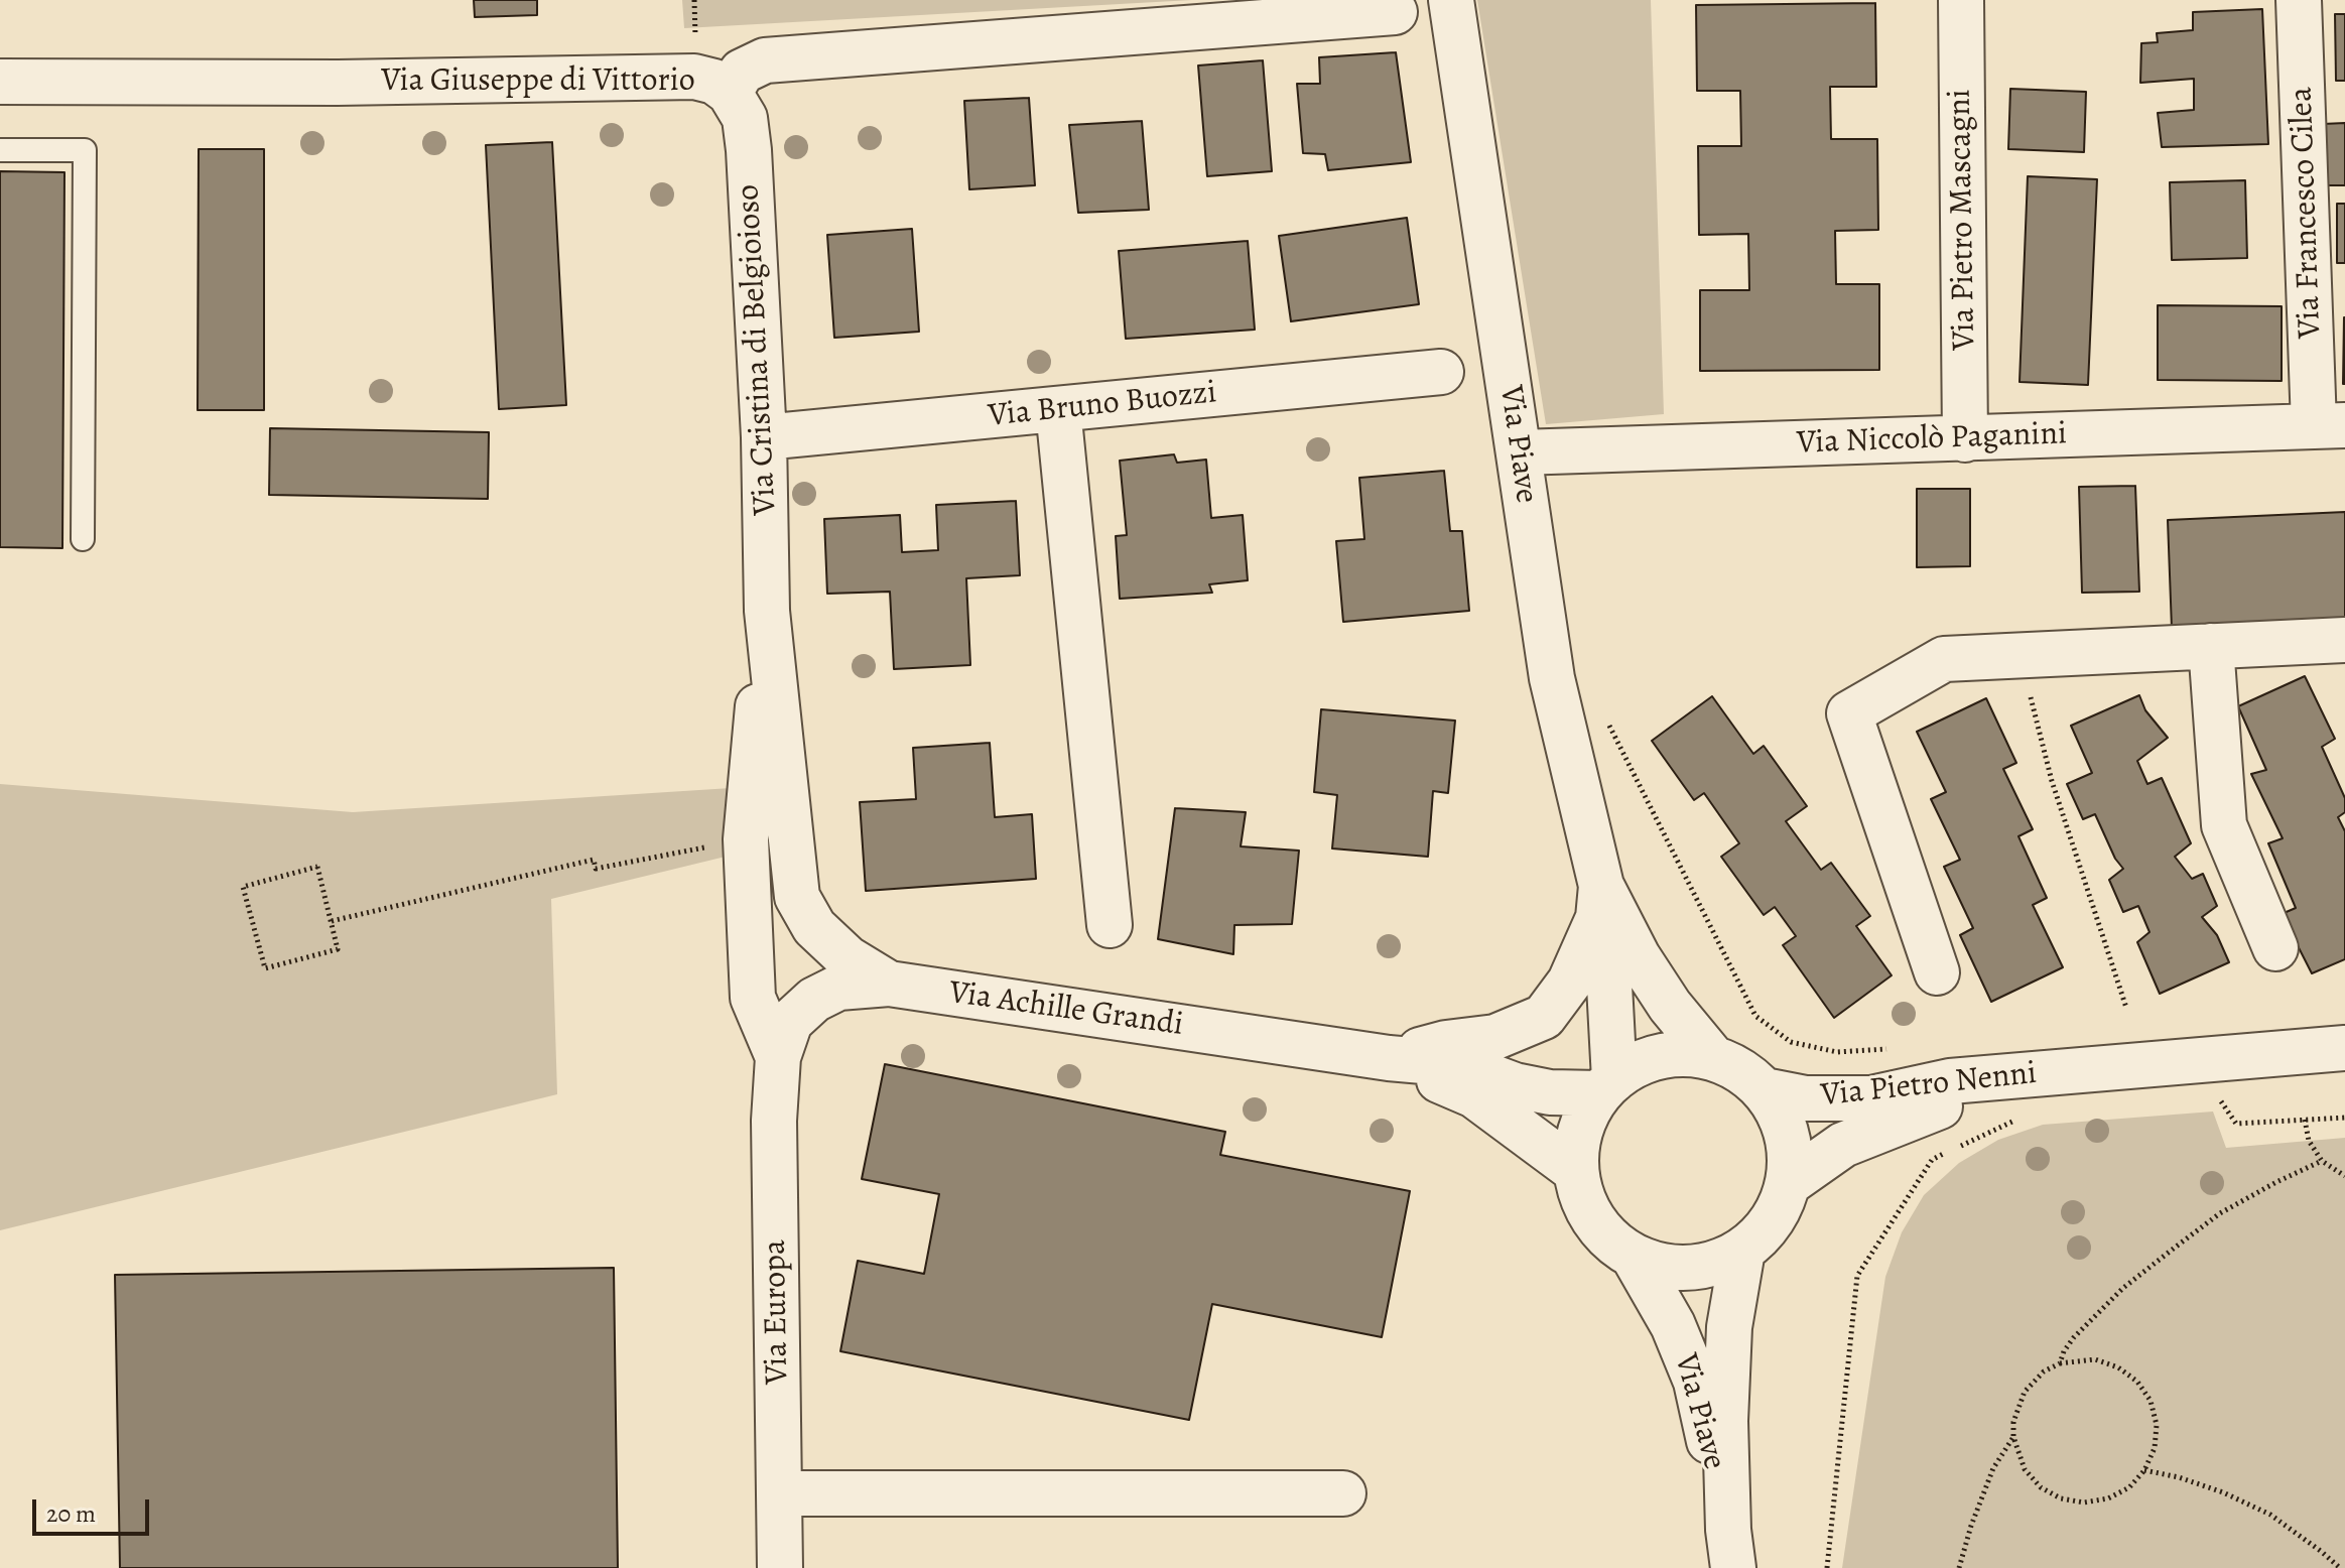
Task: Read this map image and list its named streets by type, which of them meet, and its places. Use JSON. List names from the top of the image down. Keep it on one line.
{"streets":{"street":["Via Giuseppe di Vittorio","Via Francesco Cilea","Via Pietro Mascagni","Via Cristina di Belgioioso","Via Bruno Buozzi","Via Niccolò Paganini","Via Piave","Via Achille Grandi","Via Pietro Nenni","Via Europa"]},"crossings":[["Via Giuseppe di Vittorio","Via Cristina di Belgioioso"],["Via Francesco Cilea","Via Niccolò Paganini"],["Via Pietro Mascagni","Via Niccolò Paganini"],["Via Cristina di Belgioioso","Via Bruno Buozzi"],["Via Cristina di Belgioioso","Via Achille Grandi"],["Via Cristina di Belgioioso","Via Europa"],["Via Niccolò Paganini","Via Piave"],["Via Piave","Via Achille Grandi"],["Via Piave","Via Pietro Nenni"],["Via Achille Grandi","Via Pietro Nenni"],["Via Achille Grandi","Via Europa"]],"scale_bar":"20 m"}
